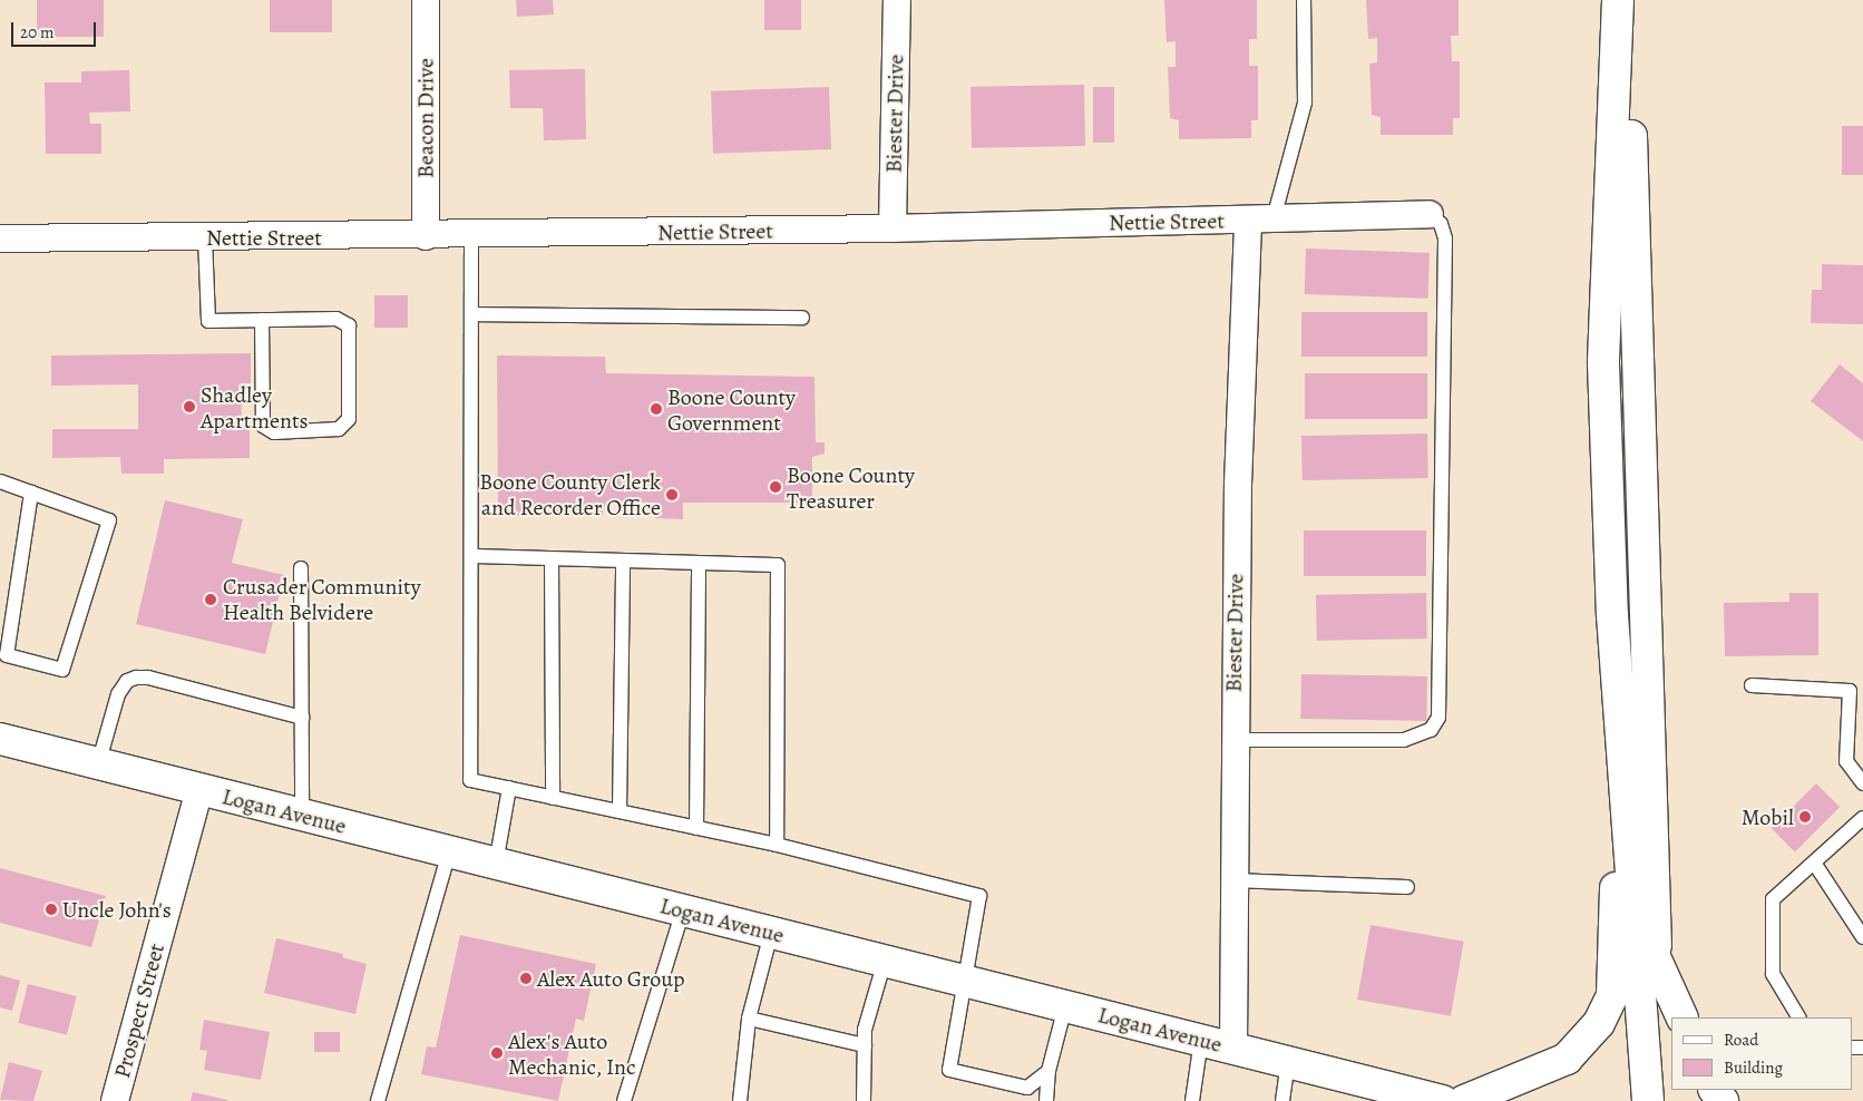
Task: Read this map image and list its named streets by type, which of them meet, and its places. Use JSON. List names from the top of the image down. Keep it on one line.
{"streets":{"main road":["Logan Avenue"],"street":["Biester Drive","Beacon Drive","Nettie Street","Prospect Street"]},"crossings":[["Biester Drive","Nettie Street"],["Biester Drive","Logan Avenue"],["Beacon Drive","Nettie Street"],["Logan Avenue","Prospect Street"]],"places":["Shadley Apartments","Boone County Government","Boone County Treasurer","Boone County Clerk and Recorder Office","Crusader Community Health Belvidere","Mobil","Uncle John's","Alex Auto Group","Alex's Auto Mechanic, Inc"],"legend":["Road","Building"],"scale_bar":"20 m"}
